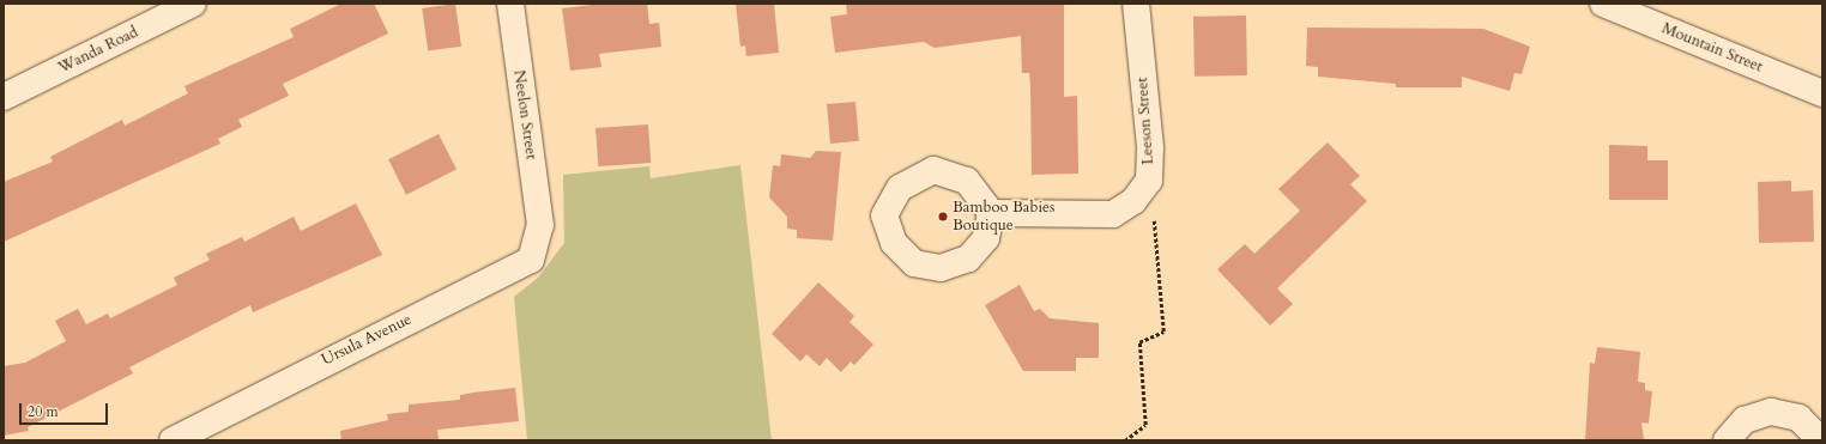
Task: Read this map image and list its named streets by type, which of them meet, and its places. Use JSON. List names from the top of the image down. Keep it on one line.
{"streets":{"street":["Mountain Street","Wanda Road","Neelon Street","Leeson Street","Ursula Avenue"]},"crossings":[["Neelon Street","Ursula Avenue"]],"places":["Bamboo Babies Boutique"],"scale_bar":"20 m"}
